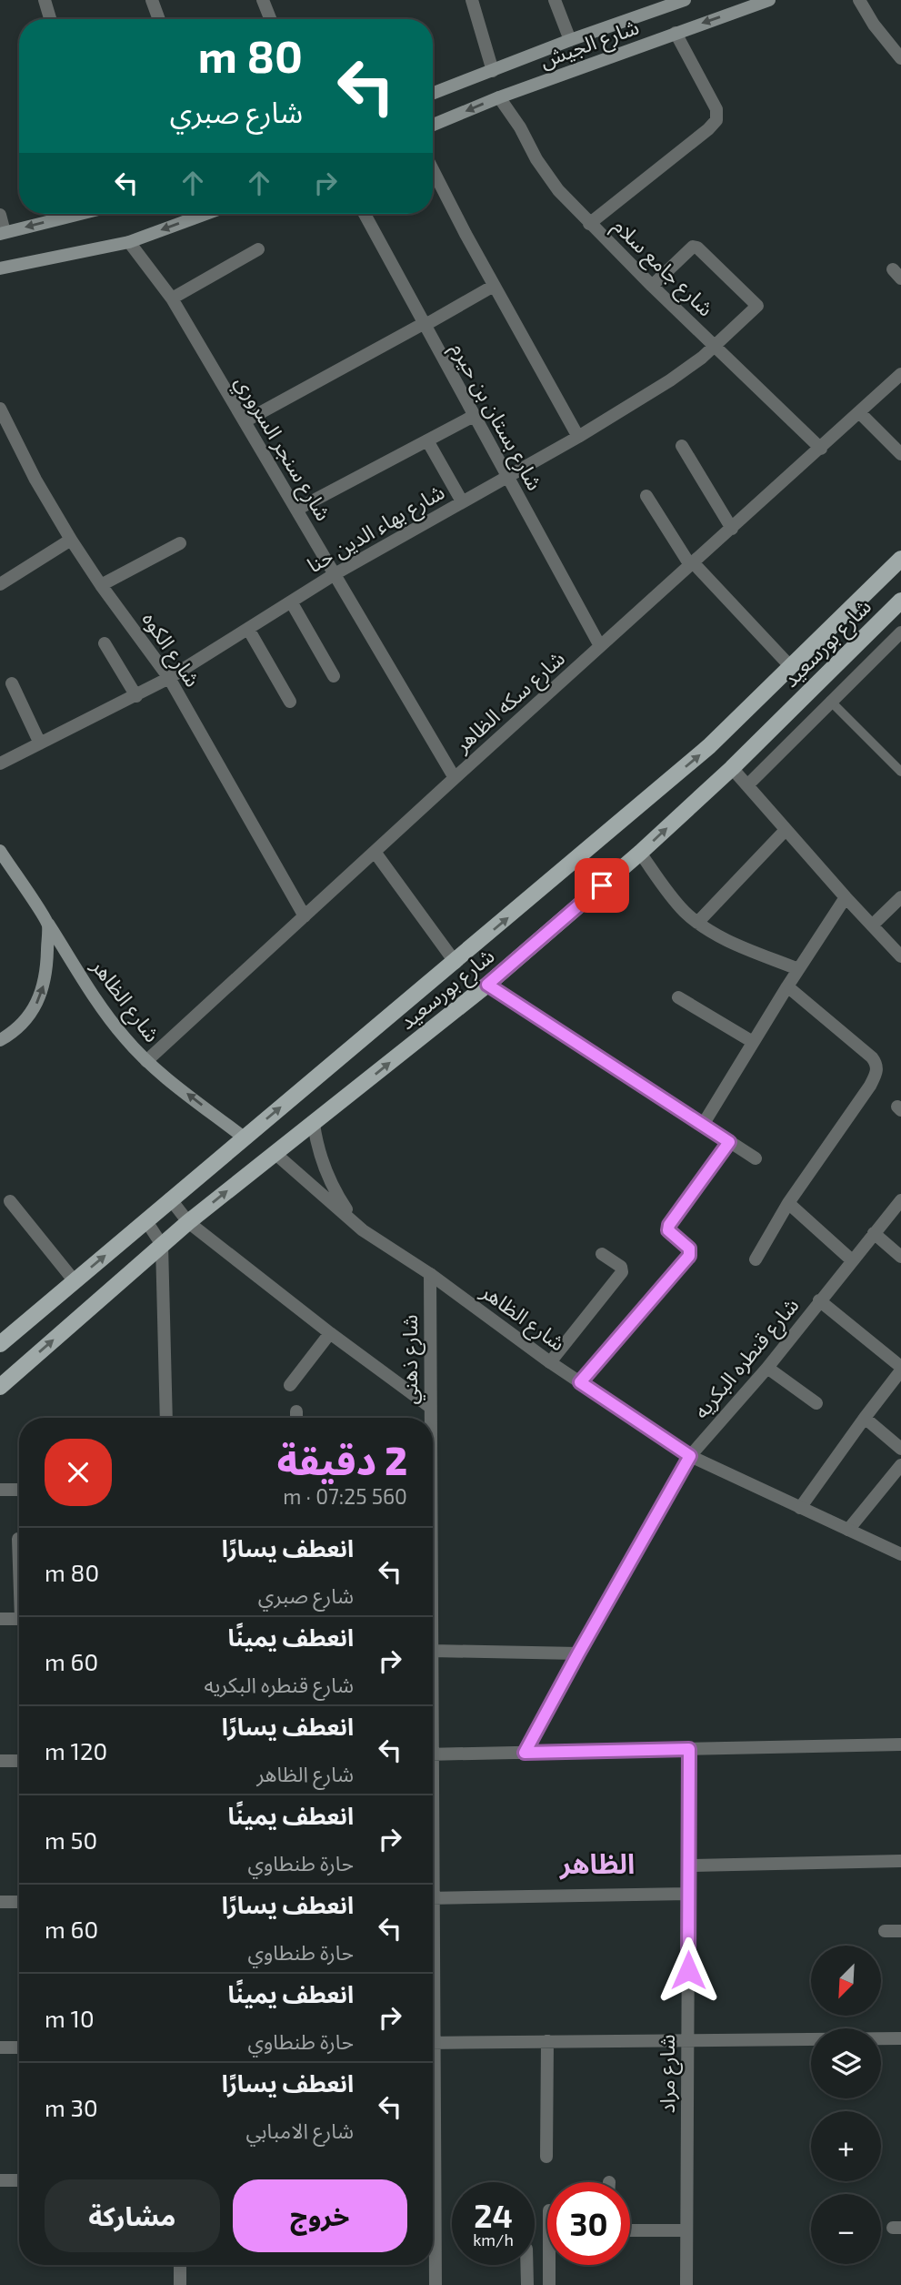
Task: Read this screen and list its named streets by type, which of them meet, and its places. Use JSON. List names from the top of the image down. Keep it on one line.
{"streets":{"main road":["شارع الجيش","شارع بورسعيد","شارع الظاهر"],"street":["شارع جامع سلام","شارع بستان بن حيرم","شارع سنجر السروري","شارع بهاء الدين حنا","شارع الكوه","شارع سكه الظاهر","شارع قنطره البكريه","شارع ذهني","شارع مراد"]},"crossings":[["شارع الجيش","شارع جامع سلام"],["شارع جامع سلام","شارع بهاء الدين حنا"],["شارع جامع سلام","شارع سكه الظاهر"],["شارع بستان بن حيرم","شارع بهاء الدين حنا"],["شارع بستان بن حيرم","شارع سكه الظاهر"],["شارع سنجر السروري","شارع بهاء الدين حنا"],["شارع سنجر السروري","شارع سكه الظاهر"],["شارع بهاء الدين حنا","شارع الكوه"],["شارع بورسعيد","شارع الظاهر"],["شارع الكوه","شارع سكه الظاهر"],["شارع سكه الظاهر","شارع الظاهر"],["شارع الظاهر","شارع قنطره البكريه"],["شارع الظاهر","شارع ذهني"]],"districts":["الظاهر"],"north":"bottom left","page":{"turn":["80 m","شارع صبري"],"heading":["2 دقيقة","560 m · 07:25"],"list":[{"name":"انعطف يسارًا","note":"شارع صبري","value":"80 m"},{"name":"انعطف يمينًا","note":"شارع قنطره البكريه","value":"60 m"},{"name":"انعطف يسارًا","note":"شارع الظاهر","value":"120 m"},{"name":"انعطف يمينًا","note":"حارة طنطاوي","value":"50 m"},{"name":"انعطف يسارًا","note":"حارة طنطاوي","value":"60 m"},{"name":"انعطف يمينًا","note":"حارة طنطاوي","value":"10 m"},{"name":"انعطف يسارًا","note":"شارع الامبابي","value":"30 m"}],"map_buttons":["+","−"],"buttons":["خروج","مشاركة"],"speed":"24 km/h","limit":"30"}}
